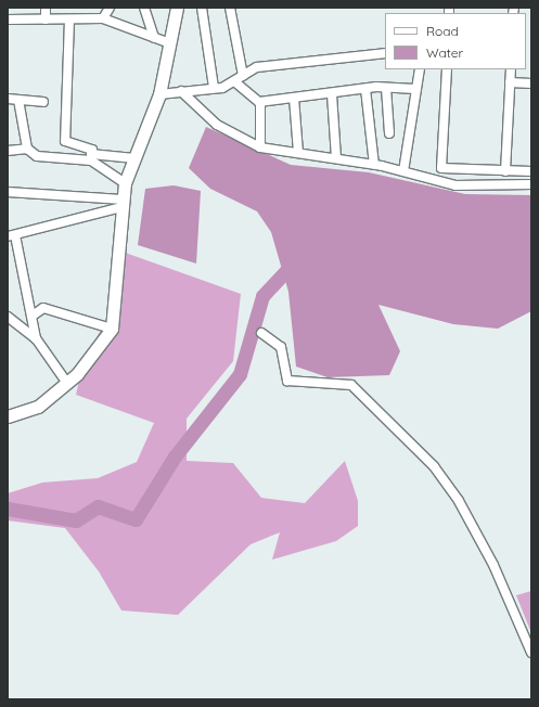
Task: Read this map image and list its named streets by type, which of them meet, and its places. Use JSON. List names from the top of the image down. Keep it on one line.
{"legend":["Road","Water"]}
